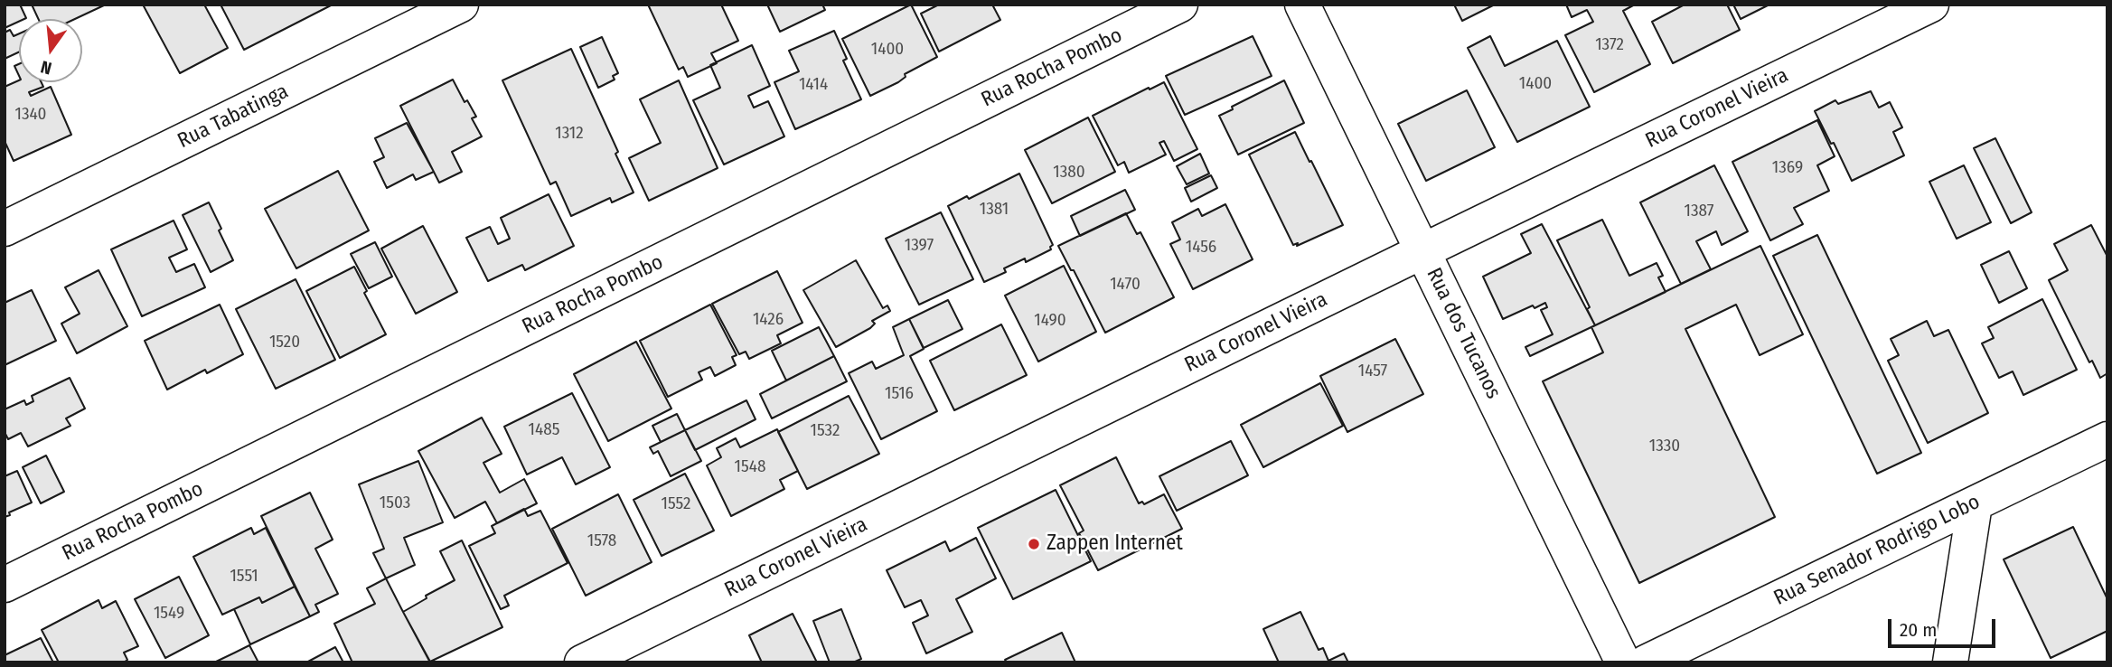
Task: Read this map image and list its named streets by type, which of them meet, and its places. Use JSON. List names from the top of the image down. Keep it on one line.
{"streets":{"street":["Rua Rocha Pombo","Rua Coronel Vieira","Rua Tabatinga","Rua dos Tucanos","Rua Senador Rodrigo Lobo"]},"crossings":[["Rua Coronel Vieira","Rua dos Tucanos"]],"places":["Zappen Internet"],"house_numbers":["1372","1400","1400","1414","1340","1312","1369","1380","1381","1387","1397","1456","1470","1426","1490","1520","1457","1516","1485","1532","1330","1548","1503","1552","1578","1551","1549"],"scale_bar":"20 m","north":"bottom"}
